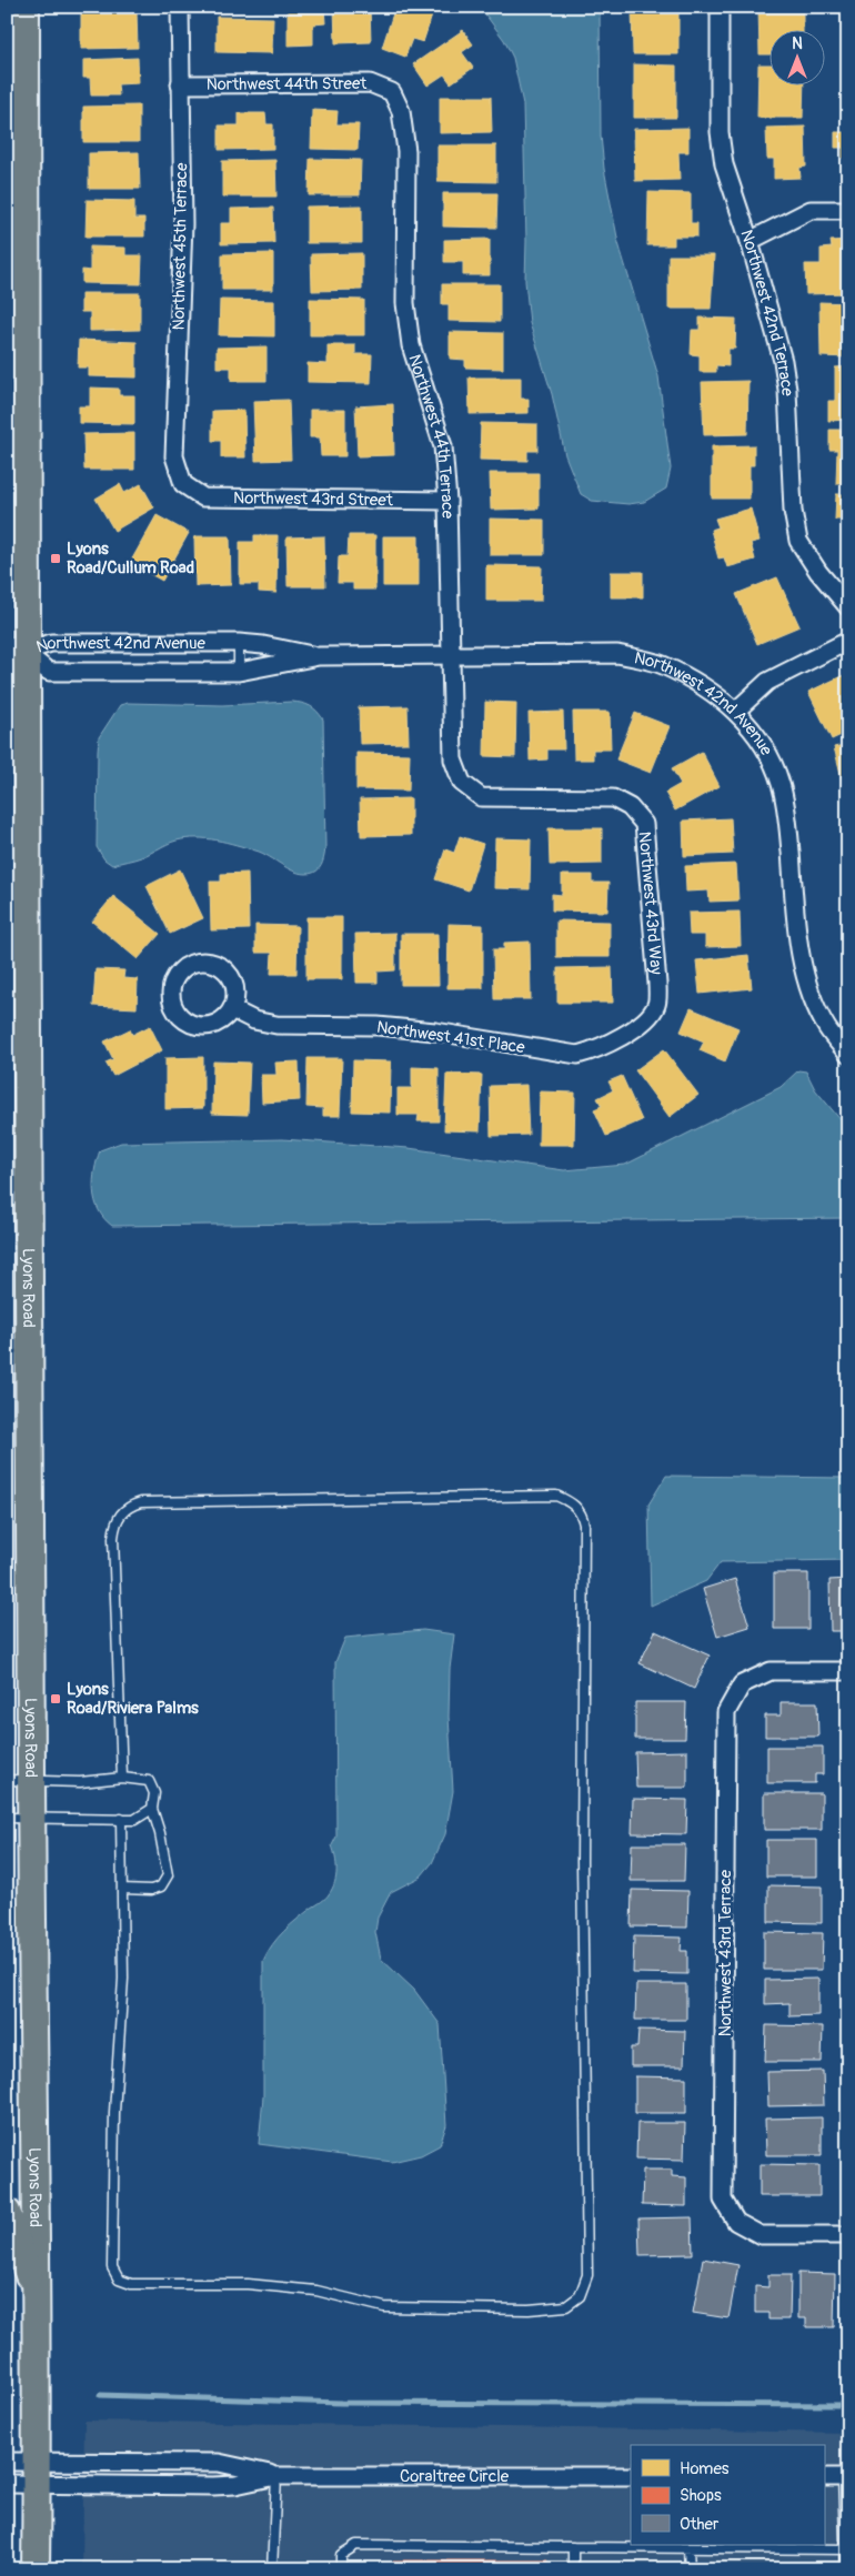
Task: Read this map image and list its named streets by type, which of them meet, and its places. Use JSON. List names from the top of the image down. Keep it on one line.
{"streets":{"main road":["Lyons Road"],"street":["Northwest 44th Street","Northwest 45th Terrace","Northwest 42nd Terrace","Northwest 44th Terrace","Northwest 43rd Street","Northwest 42nd Avenue","Northwest 43rd Way","Northwest 41st Place","Northwest 43rd Terrace","Coraltree Circle"]},"crossings":[["Northwest 44th Street","Northwest 45th Terrace"],["Northwest 44th Street","Northwest 44th Terrace"],["Northwest 45th Terrace","Northwest 43rd Street"],["Northwest 44th Terrace","Northwest 43rd Street"],["Northwest 44th Terrace","Northwest 42nd Avenue"],["Northwest 44th Terrace","Northwest 43rd Way"],["Northwest 42nd Avenue","Lyons Road"],["Northwest 43rd Way","Northwest 41st Place"],["Lyons Road","Coraltree Circle"]],"places":{"transit":["Lyons Road/Cullum Road","Lyons Road/Riviera Palms"]},"legend":["Homes","Shops","Other"],"north":"top"}
